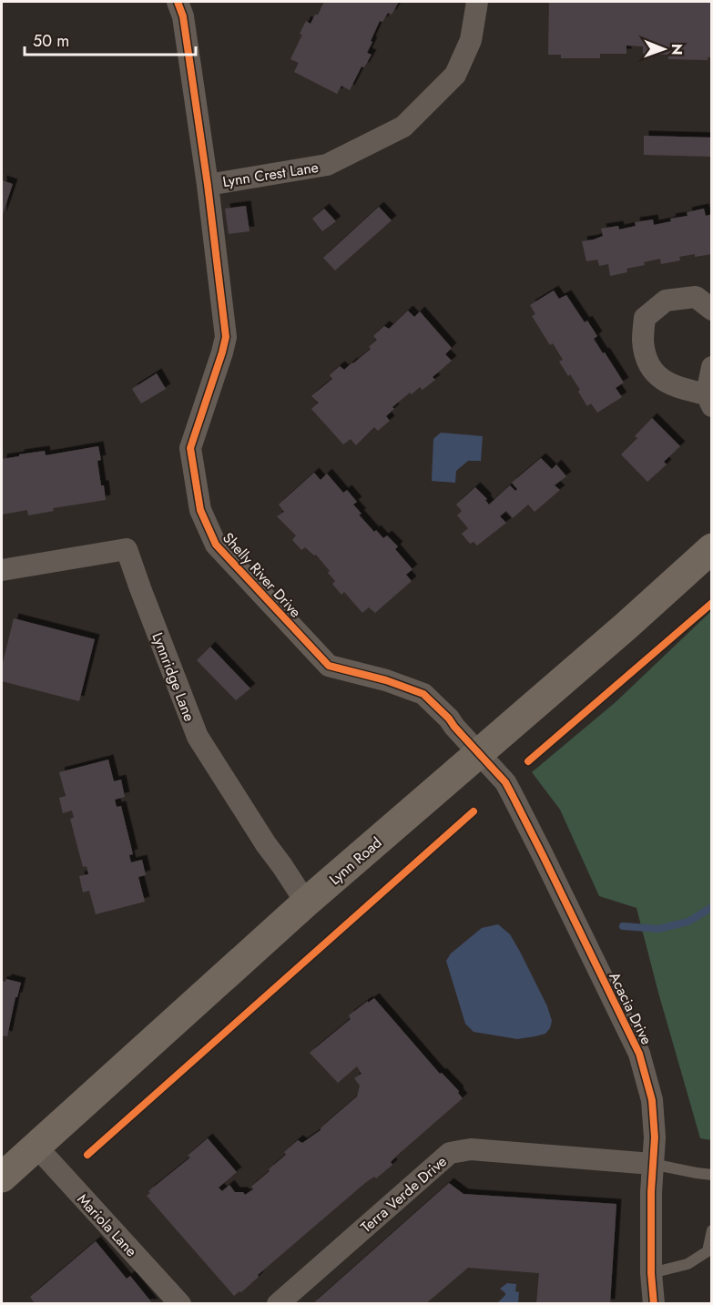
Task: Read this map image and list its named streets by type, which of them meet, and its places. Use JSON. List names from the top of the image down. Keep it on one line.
{"streets":{"main road":["Lynn Road"],"street":["Lynn Crest Lane","Shelly River Drive","Lynnridge Lane","Acacia Drive","Terra Verde Drive","Mariola Lane"]},"crossings":[["Lynn Crest Lane","Shelly River Drive"],["Shelly River Drive","Lynn Road"],["Shelly River Drive","Acacia Drive"],["Lynnridge Lane","Lynn Road"],["Lynn Road","Acacia Drive"],["Lynn Road","Mariola Lane"],["Acacia Drive","Terra Verde Drive"]],"scale_bar":"50 m","north":"right"}
